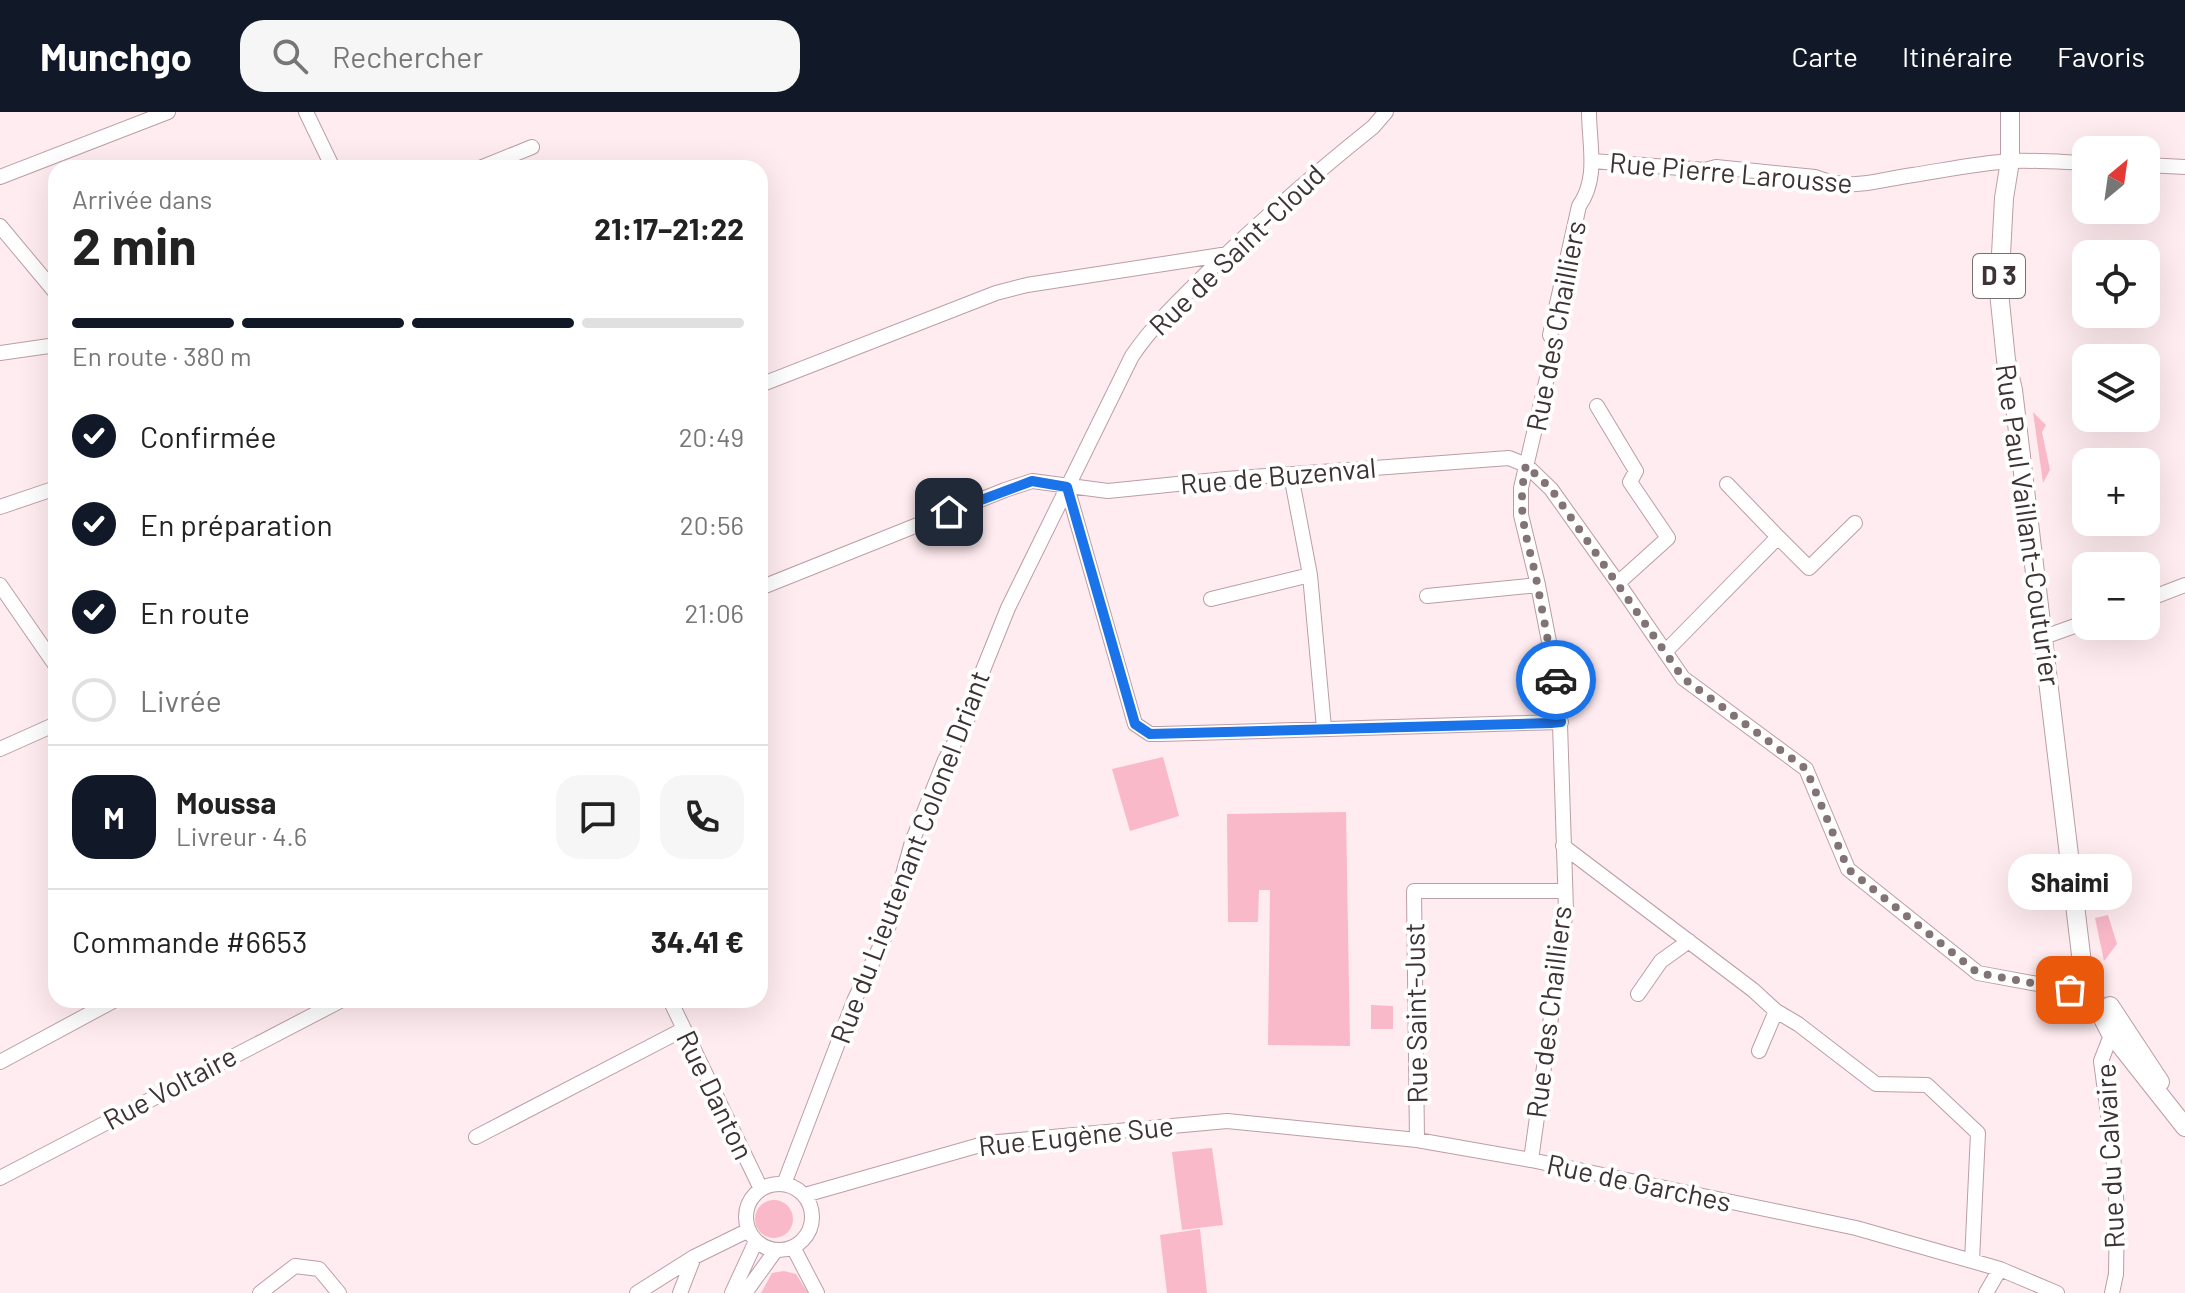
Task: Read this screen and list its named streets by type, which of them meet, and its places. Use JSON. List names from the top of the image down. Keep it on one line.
{"streets":{"main road":["D 3","Rue Paul Vaillant-Couturier"],"street":["Rue Pierre Larousse","Rue de Saint-Cloud","Rue des Chailliers","Rue de Buzenval","Rue du Lieutenant Colonel Driant","Rue Saint-Just","Rue Voltaire","Rue Danton","Rue Eugène Sue","Rue du Calvaire","Rue de Garches"]},"crossings":[["Rue Pierre Larousse","Rue des Chailliers"],["Rue Pierre Larousse","Rue Paul Vaillant-Couturier"],["Rue de Saint-Cloud","Rue de Buzenval"],["Rue de Saint-Cloud","Rue du Lieutenant Colonel Driant"],["Rue des Chailliers","Rue de Buzenval"],["Rue des Chailliers","Rue Saint-Just"],["Rue des Chailliers","Rue de Garches"],["Rue Paul Vaillant-Couturier","Rue du Calvaire"],["Rue du Lieutenant Colonel Driant","Rue Danton"],["Rue du Lieutenant Colonel Driant","Rue Eugène Sue"],["Rue Saint-Just","Rue de Garches"],["Rue Danton","Rue Eugène Sue"],["Rue Eugène Sue","Rue de Garches"]],"places":["Shaimi"],"north":"top right","page":{"header":"Munchgo","search":"Rechercher","nav":["Carte","Itinéraire","Favoris"],"map_buttons":["+","−"],"heading":["2 min","Arrivée dans","21:17–21:22"],"panel":["Moussa","Livreur · 4.6","Commande #6653","34.41 €"],"bar":"En route · 380 m","list":[["Confirmée","20:49"],["En préparation","20:56"],["En route","21:06"],"Livrée"],"round":"M","bubble":"Shaimi"}}
